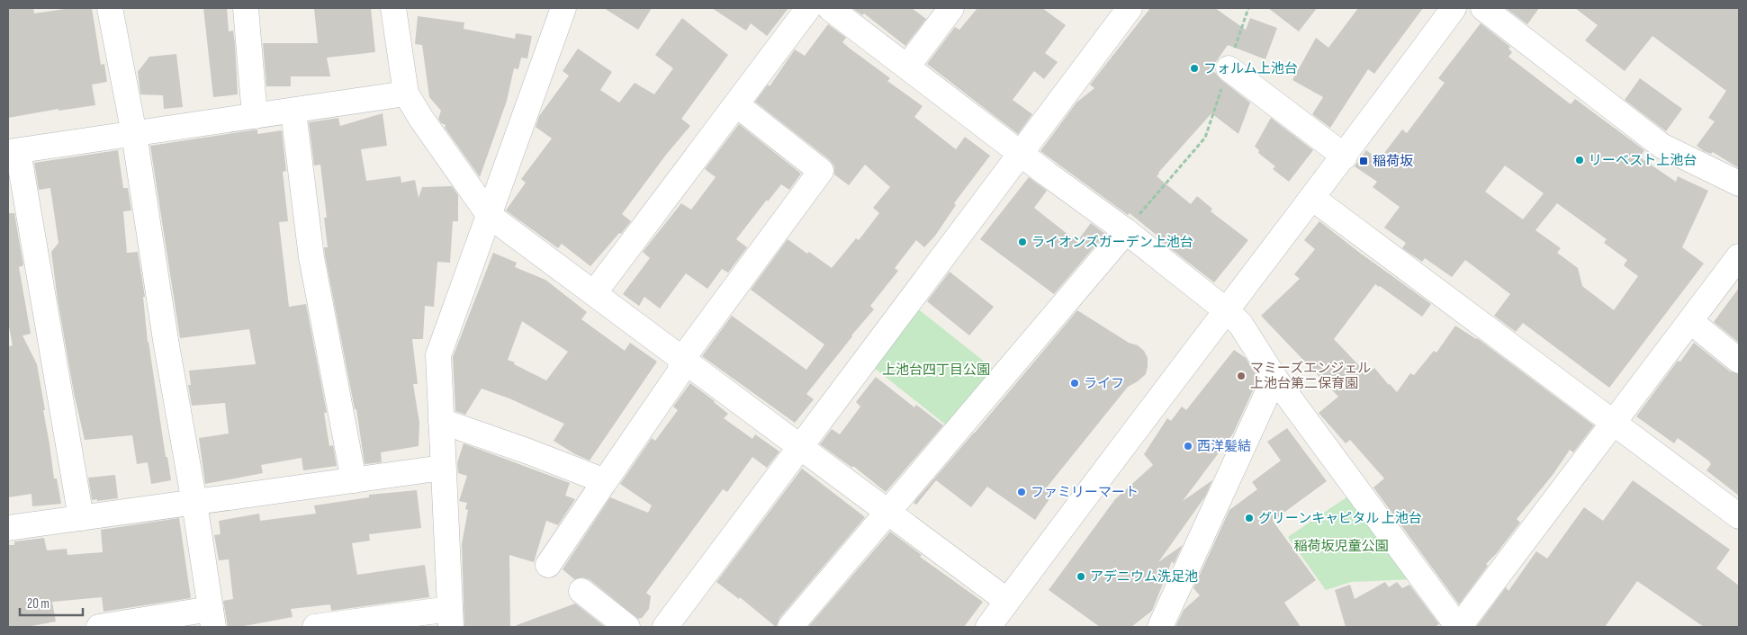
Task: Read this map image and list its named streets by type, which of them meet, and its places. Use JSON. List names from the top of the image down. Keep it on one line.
{"parks":["上池台四丁目公園","稲荷坂児童公園"],"places":{"other":["フォルム上池台","リーベスト上池台","ライオンズガーデン上池台","マミーズエンジェル 上池台第二保育園","ライフ","西洋髪結","ファミリーマート","グリーンキャピタル 上池台","アデニウム洗足池"],"transit":["稲荷坂"]},"scale_bar":"20 m"}
